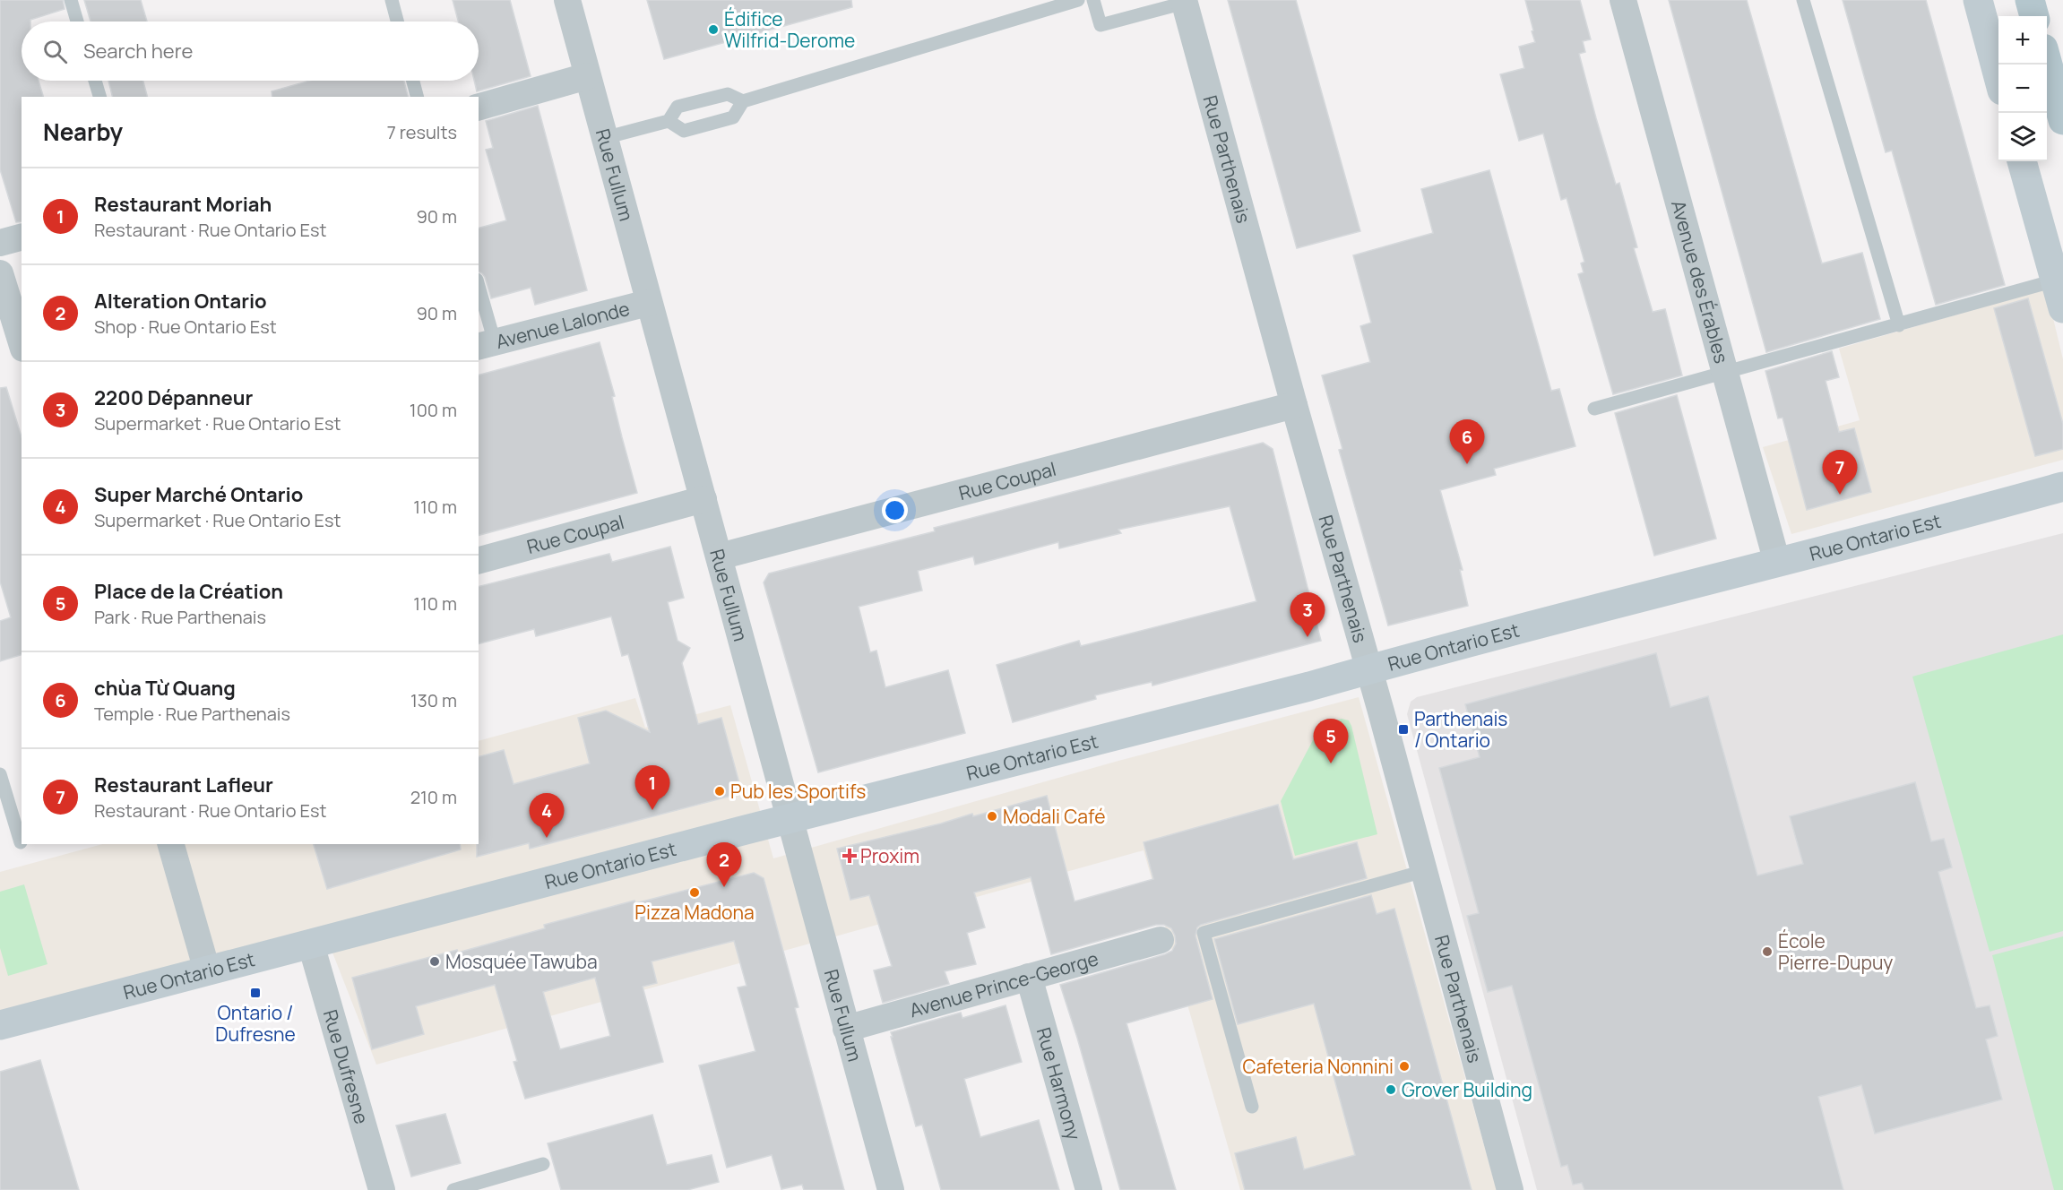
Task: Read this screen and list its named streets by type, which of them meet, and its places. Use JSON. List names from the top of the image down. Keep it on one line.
{"streets":{"main road":["Rue Ontario Est"],"street":["Rue Parthenais","Rue Fullum","Avenue des Érables","Avenue Lalonde","Rue Coupal","Avenue Prince-George","Rue Dufresne","Rue Harmony"]},"crossings":[["Rue Parthenais","Rue Coupal"],["Rue Parthenais","Rue Ontario Est"],["Rue Fullum","Avenue Lalonde"],["Rue Fullum","Rue Coupal"],["Rue Fullum","Rue Ontario Est"],["Rue Fullum","Avenue Prince-George"],["Avenue des Érables","Rue Ontario Est"],["Rue Ontario Est","Rue Dufresne"],["Avenue Prince-George","Rue Harmony"]],"places":{"other":["Édifice Wilfrid-Derome","Pub les Sportifs","Modali Café","Pizza Madona","École Pierre-Dupuy","Mosquée Tawuba","Cafeteria Nonnini","Grover Building"],"transit":["Parthenais / Ontario","Ontario / Dufresne"],"health":["Proxim"]},"page":{"map_buttons":["+","−"],"search":"Search here","heading":["Nearby","7 results"],"list":[{"mark":"1","name":"Restaurant Moriah","note":"Restaurant · Rue Ontario Est","value":"90 m"},{"mark":"2","name":"Alteration Ontario","note":"Shop · Rue Ontario Est","value":"90 m"},{"mark":"3","name":"2200 Dépanneur","note":"Supermarket · Rue Ontario Est","value":"100 m"},{"mark":"4","name":"Super Marché Ontario","note":"Supermarket · Rue Ontario Est","value":"110 m"},{"mark":"5","name":"Place de la Création","note":"Park · Rue Parthenais","value":"110 m"},{"mark":"6","name":"chùa Từ Quang","note":"Temple · Rue Parthenais","value":"130 m"},{"mark":"7","name":"Restaurant Lafleur","note":"Restaurant · Rue Ontario Est","value":"210 m"}],"pins":["6","7","3","5","1","4","2"]}}
